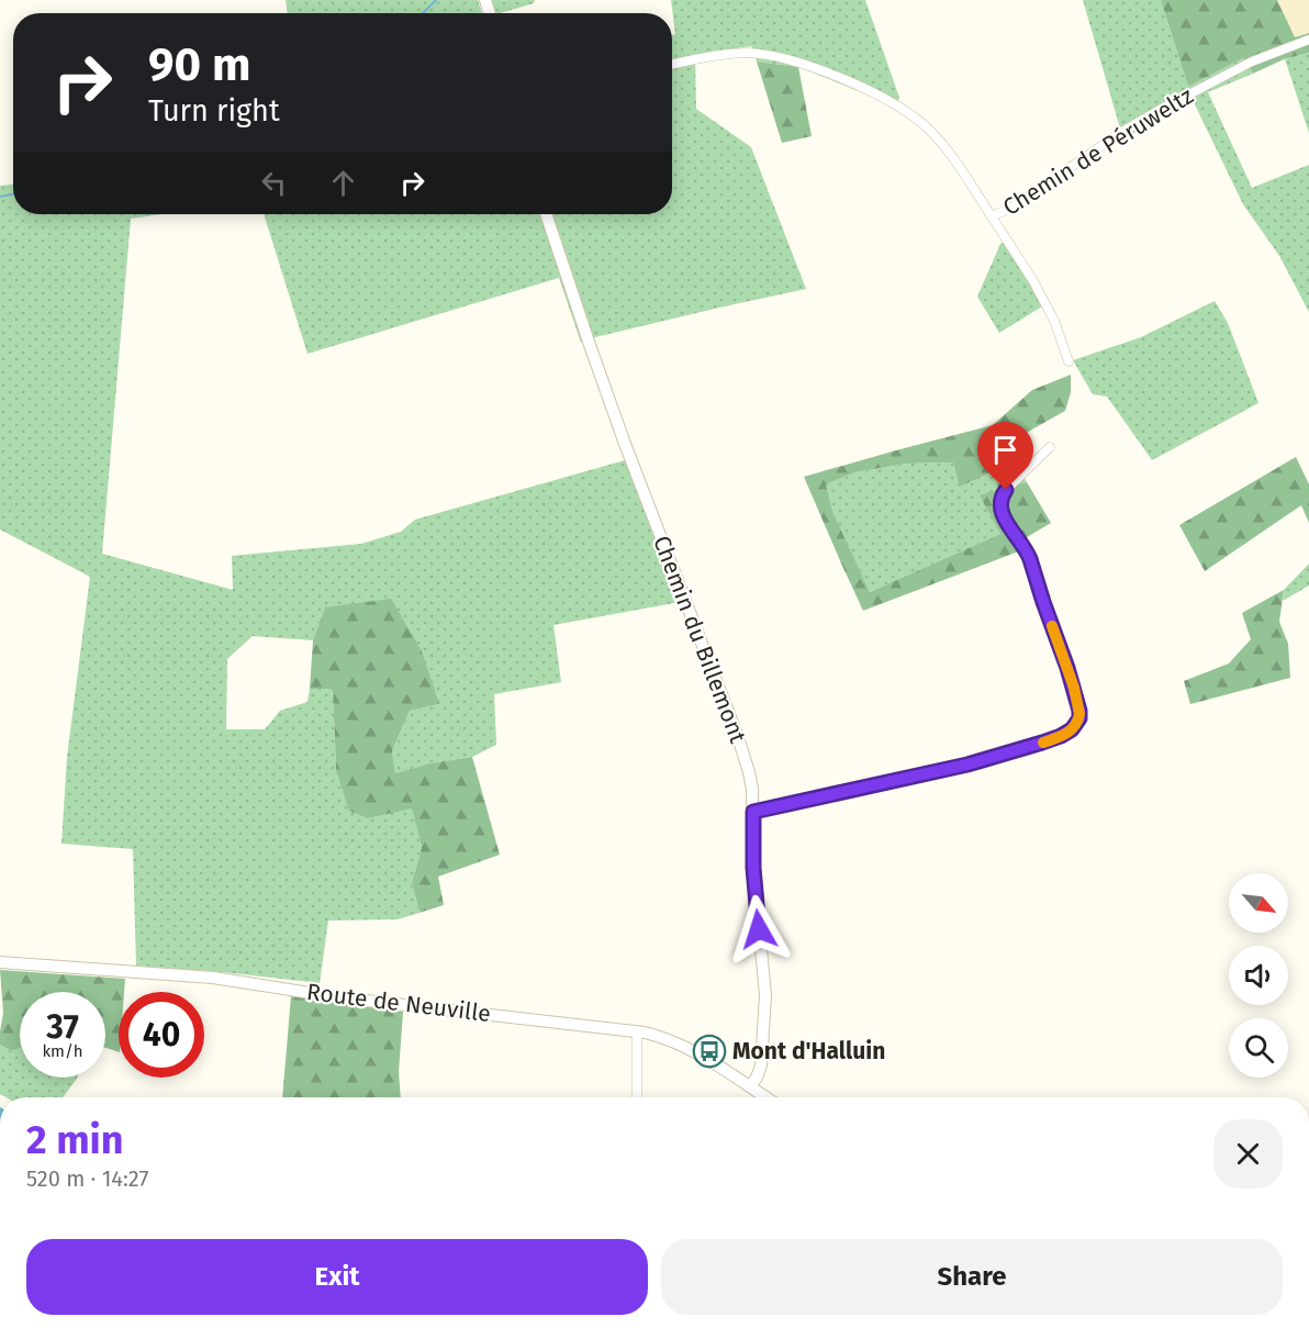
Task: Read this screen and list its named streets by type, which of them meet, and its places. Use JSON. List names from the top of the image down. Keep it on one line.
{"streets":{"street":["Chemin de Péruweltz","Chemin du Billemont","Route de Neuville"]},"crossings":[["Chemin du Billemont","Route de Neuville"]],"places":{"bus stop":["Mont d'Halluin"]},"north":"bottom right","page":{"turn":["90 m","Turn right"],"speed":"37 km/h","limit":"40","heading":["2 min","520 m · 14:27"],"buttons":["Exit","Share"]}}
